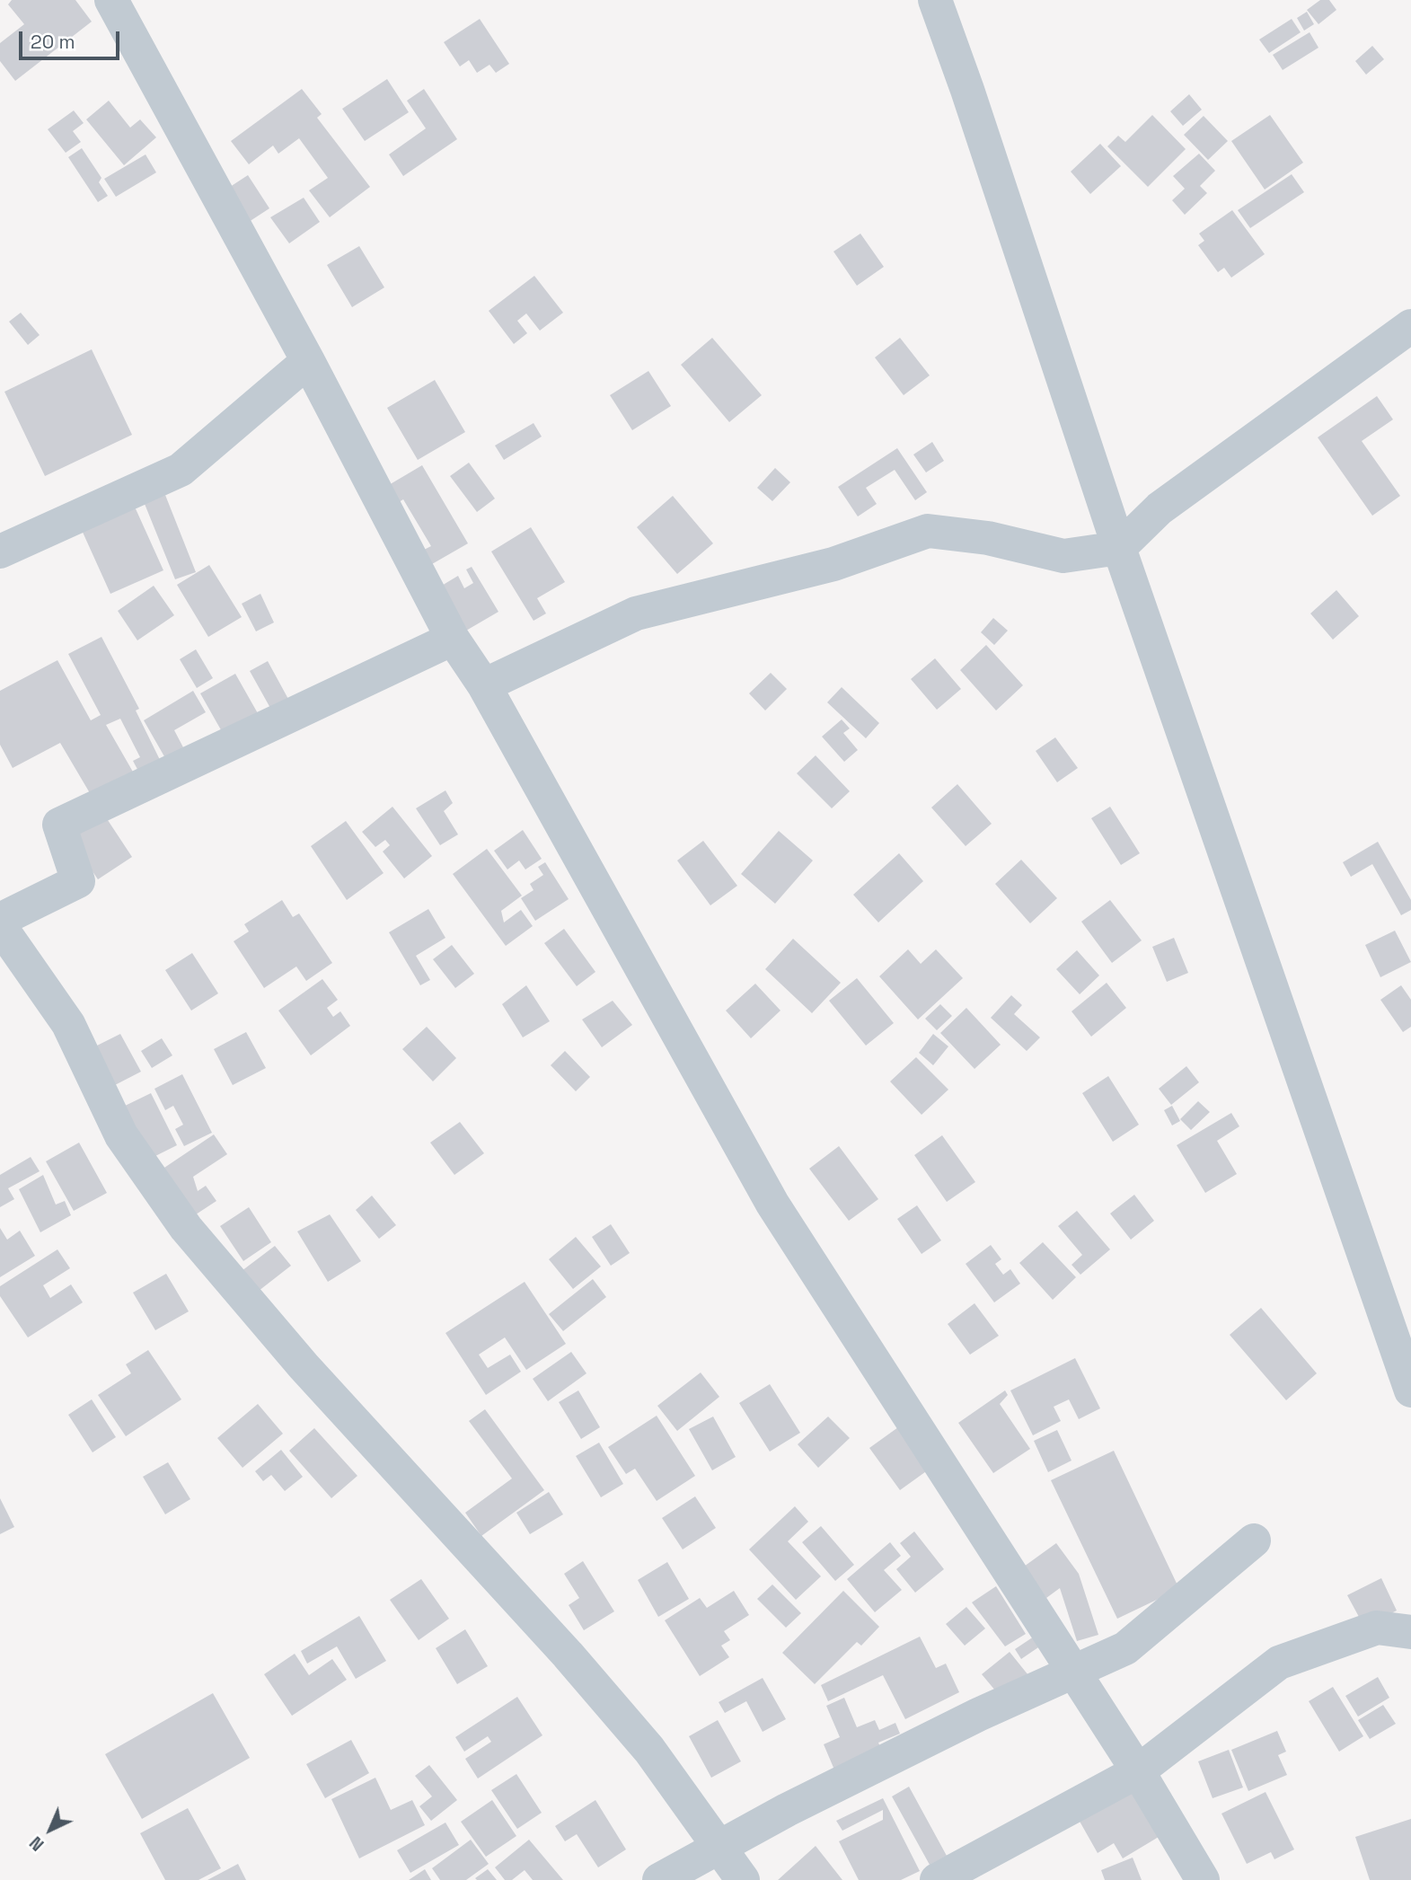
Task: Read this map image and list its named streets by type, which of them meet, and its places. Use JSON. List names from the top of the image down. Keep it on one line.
{"scale_bar":"20 m","north":"bottom left"}
